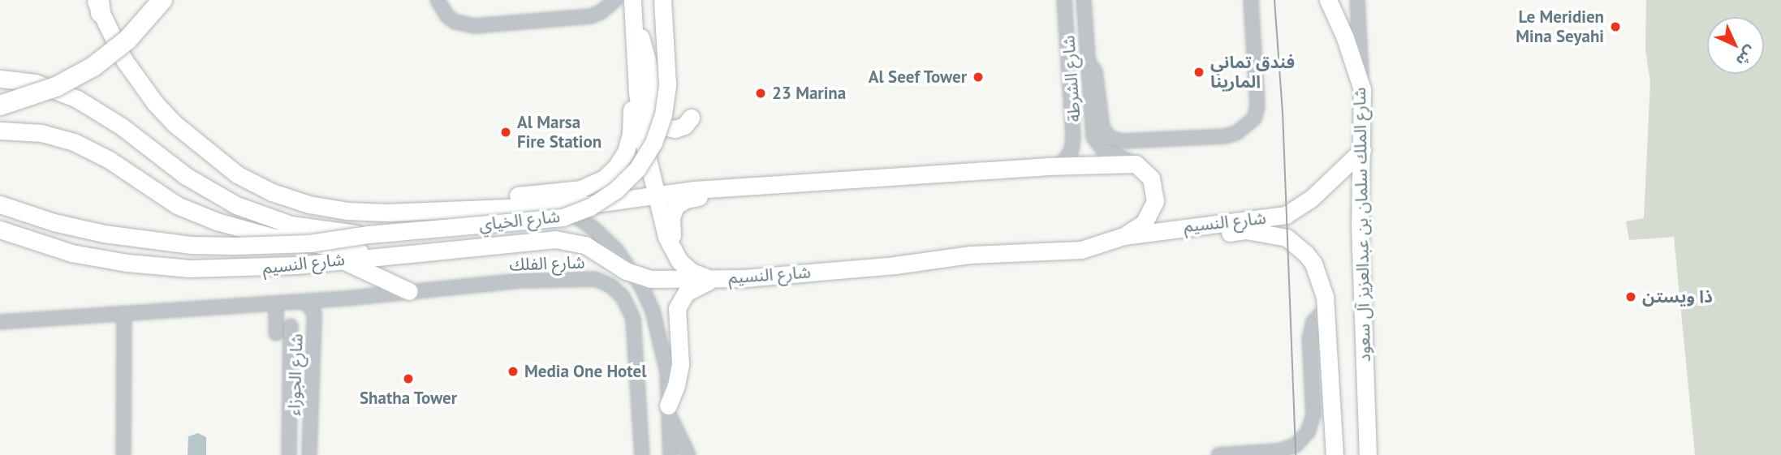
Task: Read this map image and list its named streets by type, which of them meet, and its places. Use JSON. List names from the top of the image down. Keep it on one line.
{"streets":{"main road":["شارع الخياي","شارع النسيم","شارع الملك سلمان بن عبدالعزيز آل سعود"],"street":["شارع الشرطة","شارع الفلك","شارع الجوزاء"]},"crossings":[["شارع النسيم","شارع الملك سلمان بن عبدالعزيز آل سعود"],["شارع النسيم","شارع الفلك"],["شارع الفلك","شارع الجوزاء"]],"places":["Le Meridien Mina Seyahi","فندق تماني المارينا","Al Seef Tower","23 Marina","Al Marsa Fire Station","ذا ويستن","Media One Hotel","Shatha Tower"],"north":"bottom right"}
